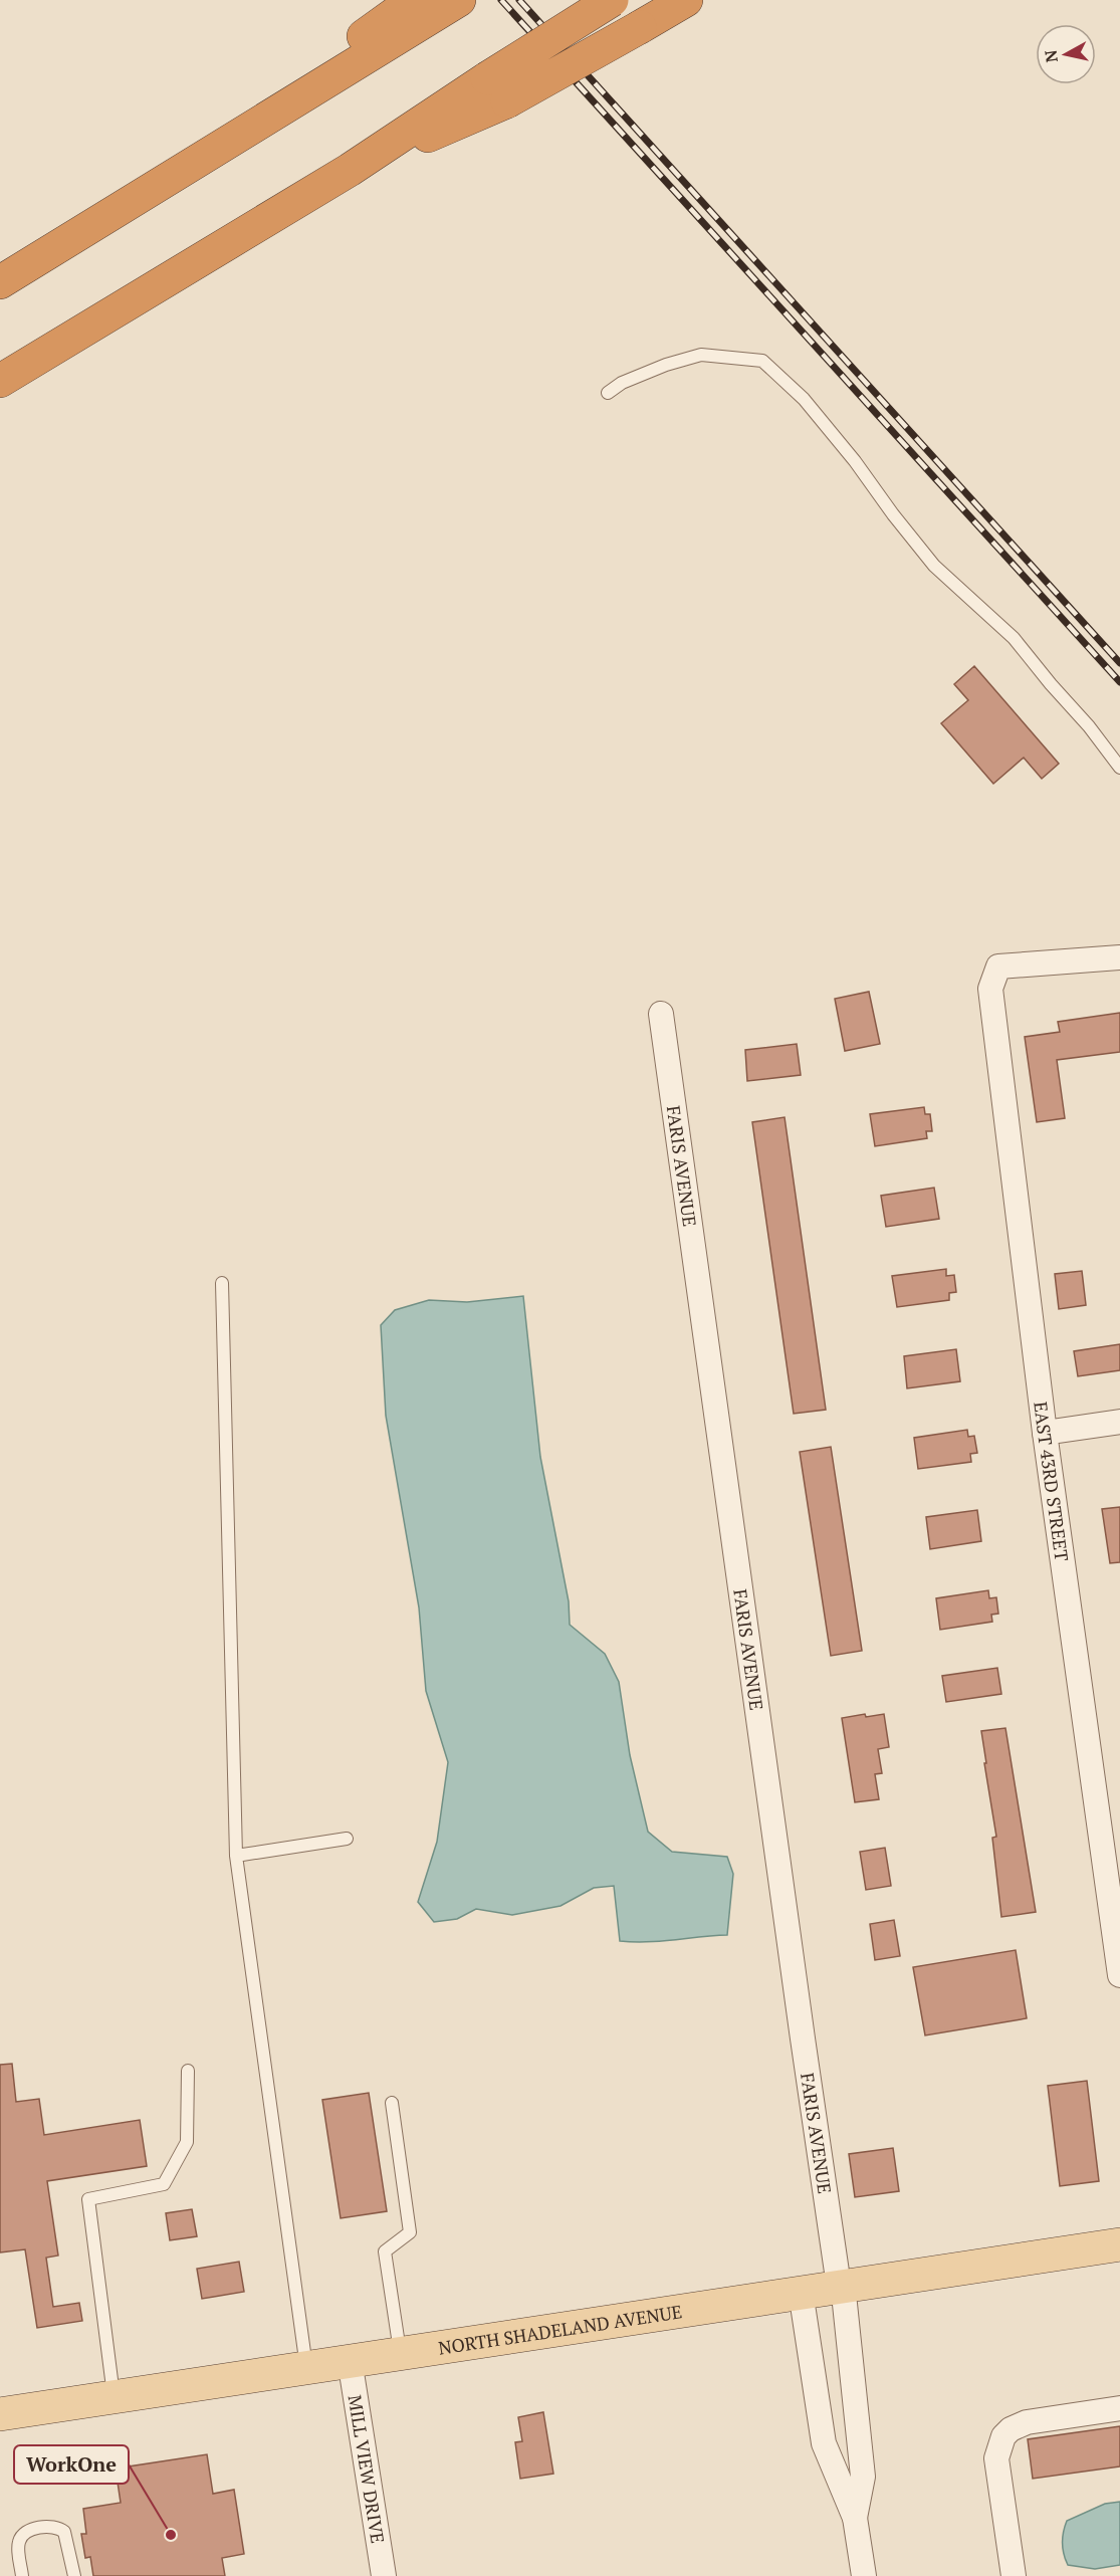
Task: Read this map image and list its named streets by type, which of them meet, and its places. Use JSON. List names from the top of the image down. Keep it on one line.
{"streets":{"main road":["NORTH SHADELAND AVENUE"],"street":["FARIS AVENUE","EAST 43RD STREET","MILL VIEW DRIVE"]},"crossings":[["FARIS AVENUE","NORTH SHADELAND AVENUE"],["NORTH SHADELAND AVENUE","MILL VIEW DRIVE"]],"places":["WorkOne"],"north":"left"}
